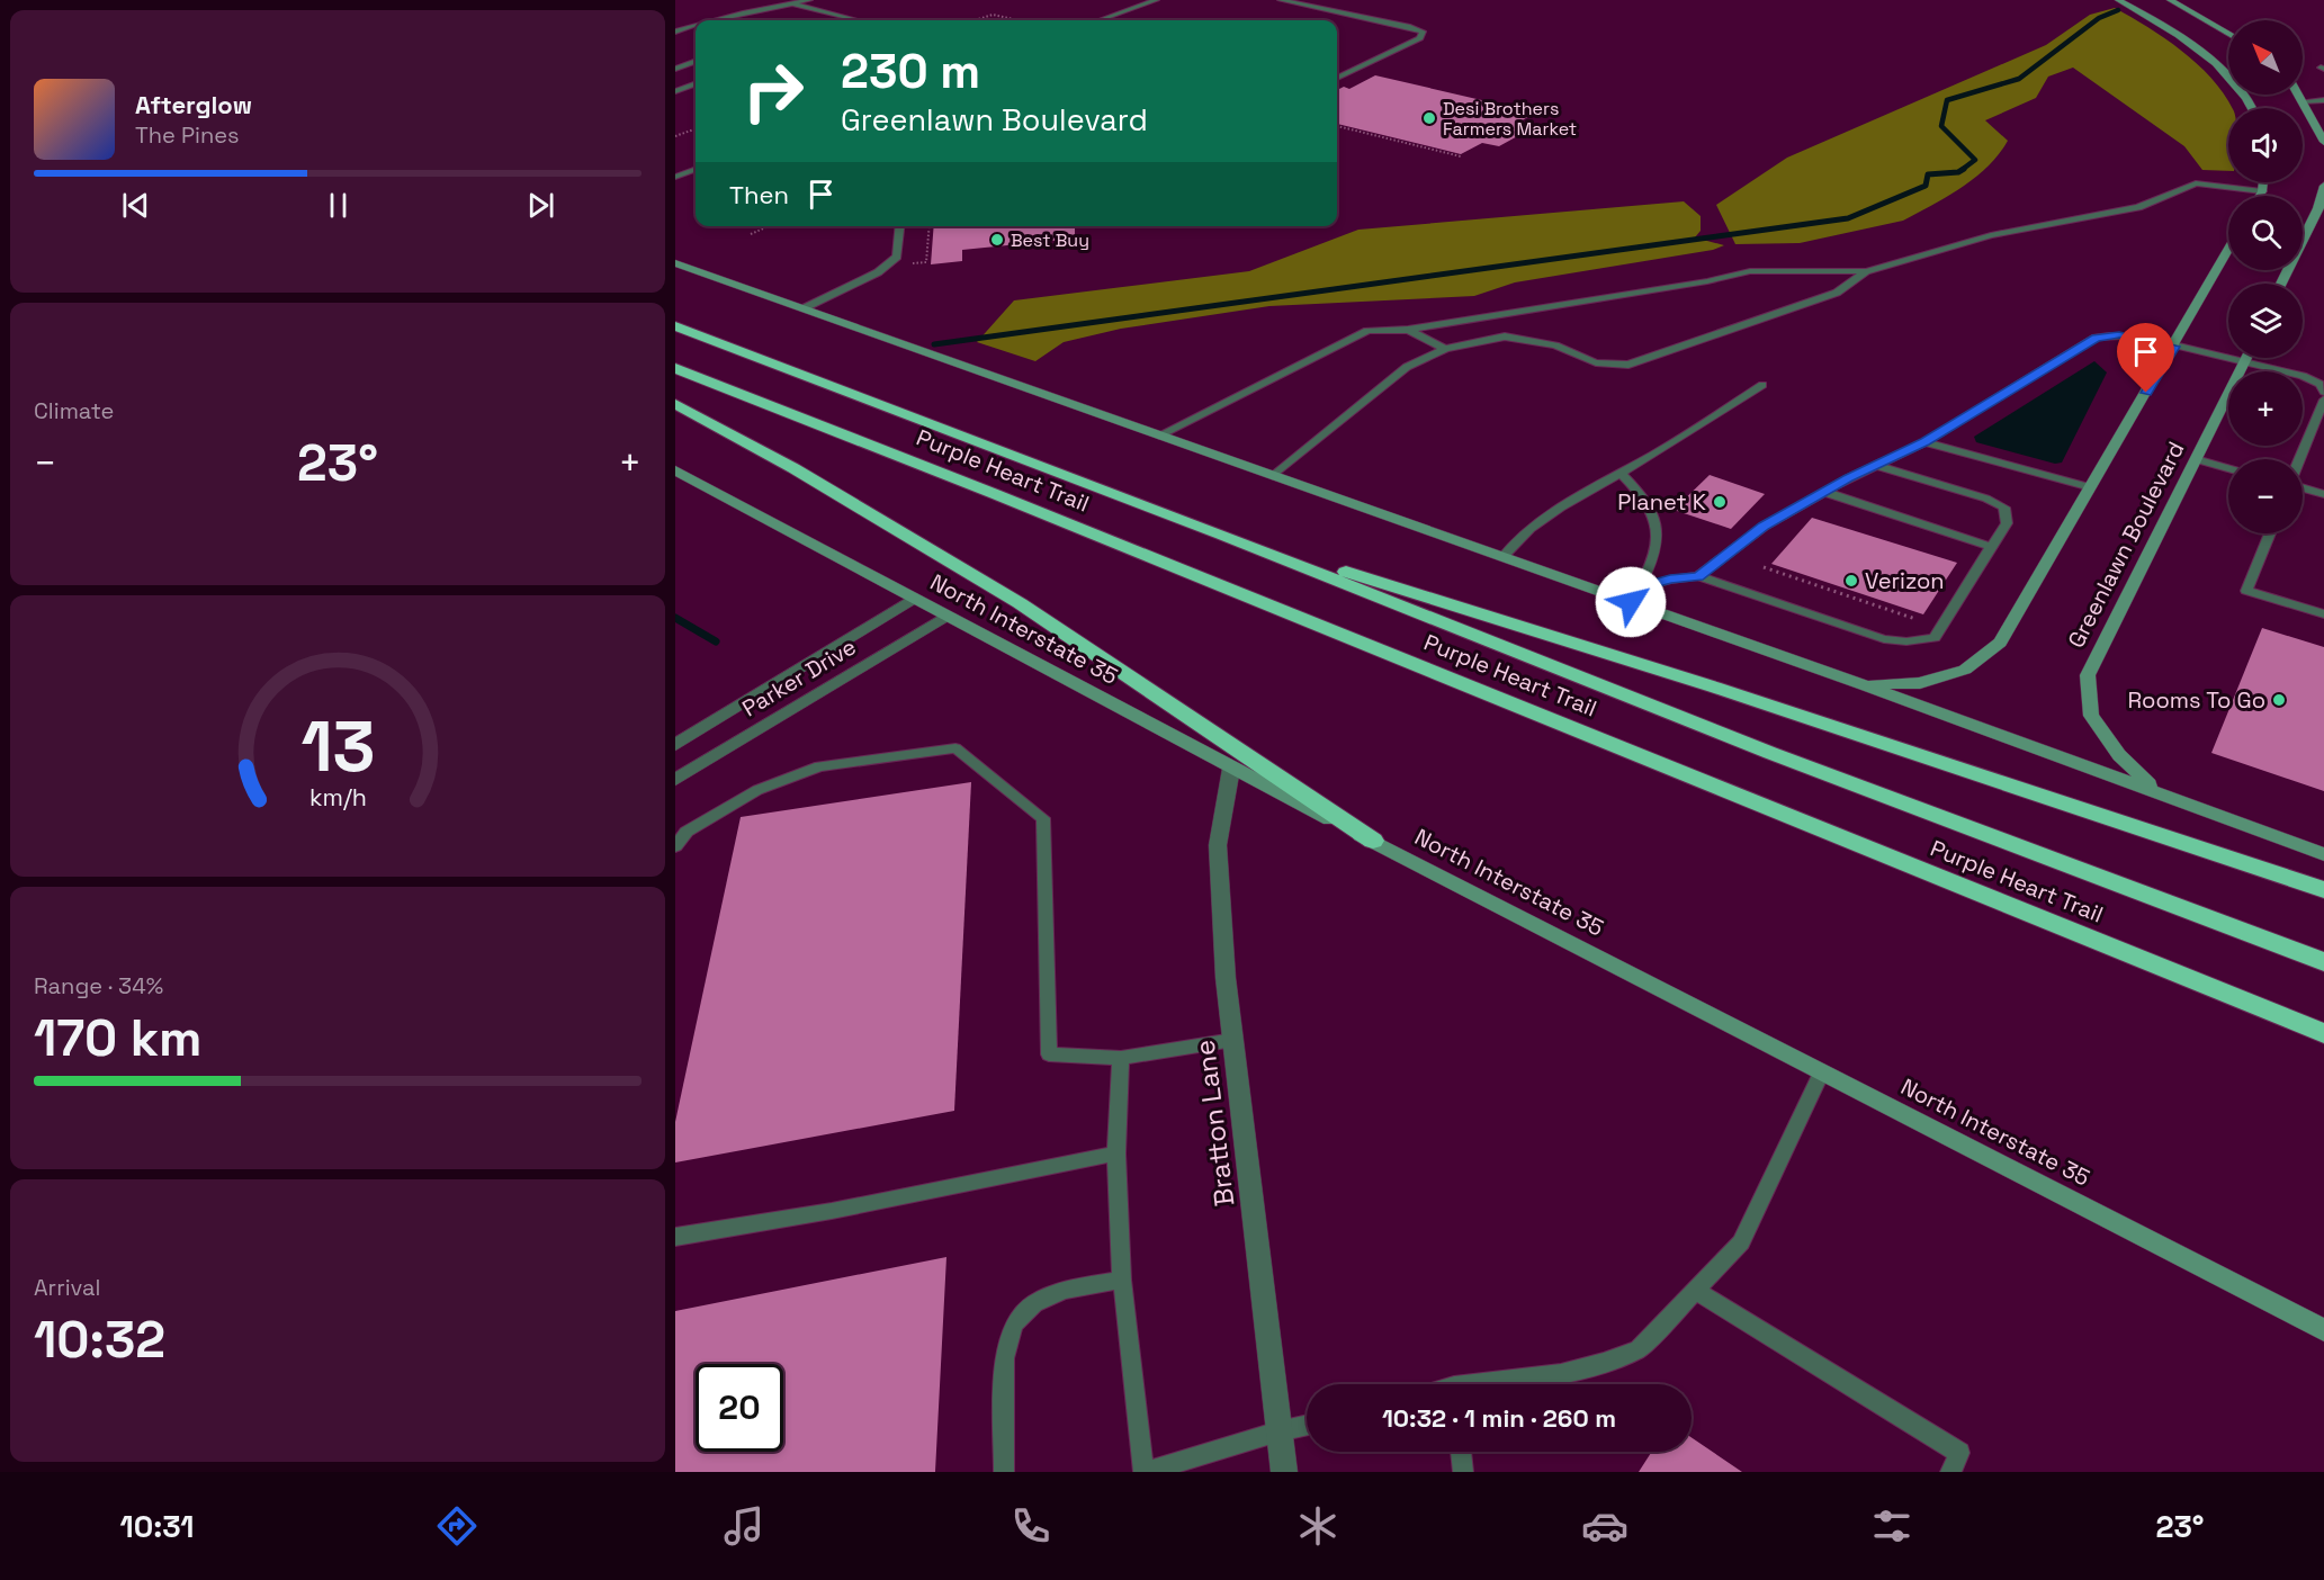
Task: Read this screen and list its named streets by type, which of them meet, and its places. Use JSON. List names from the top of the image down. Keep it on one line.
{"streets":{"highway":["Purple Heart Trail"],"main road":["Greenlawn Boulevard","North Interstate 35"],"street":["Parker Drive","Bratton Lane"]},"crossings":[["North Interstate 35","Parker Drive"],["North Interstate 35","Bratton Lane"]],"places":["Desi Brothers Farmers Market","Best Buy","Planet K","Verizon","Rooms To Go"],"north":"top left","page":{"map_buttons":["+","−"],"turn":["230 m","Greenlawn Boulevard"],"song":["Afterglow","The Pines"],"then":"Then","tile":["Climate",["Range · 34%","170 km"],["Arrival","10:32"]],"heat":["−","23°","+"],"limit":"20","trip":"10:32 · 1 min · 260 m","tabs":["10:31","23°"],"gauge":["13","km/h"]}}
